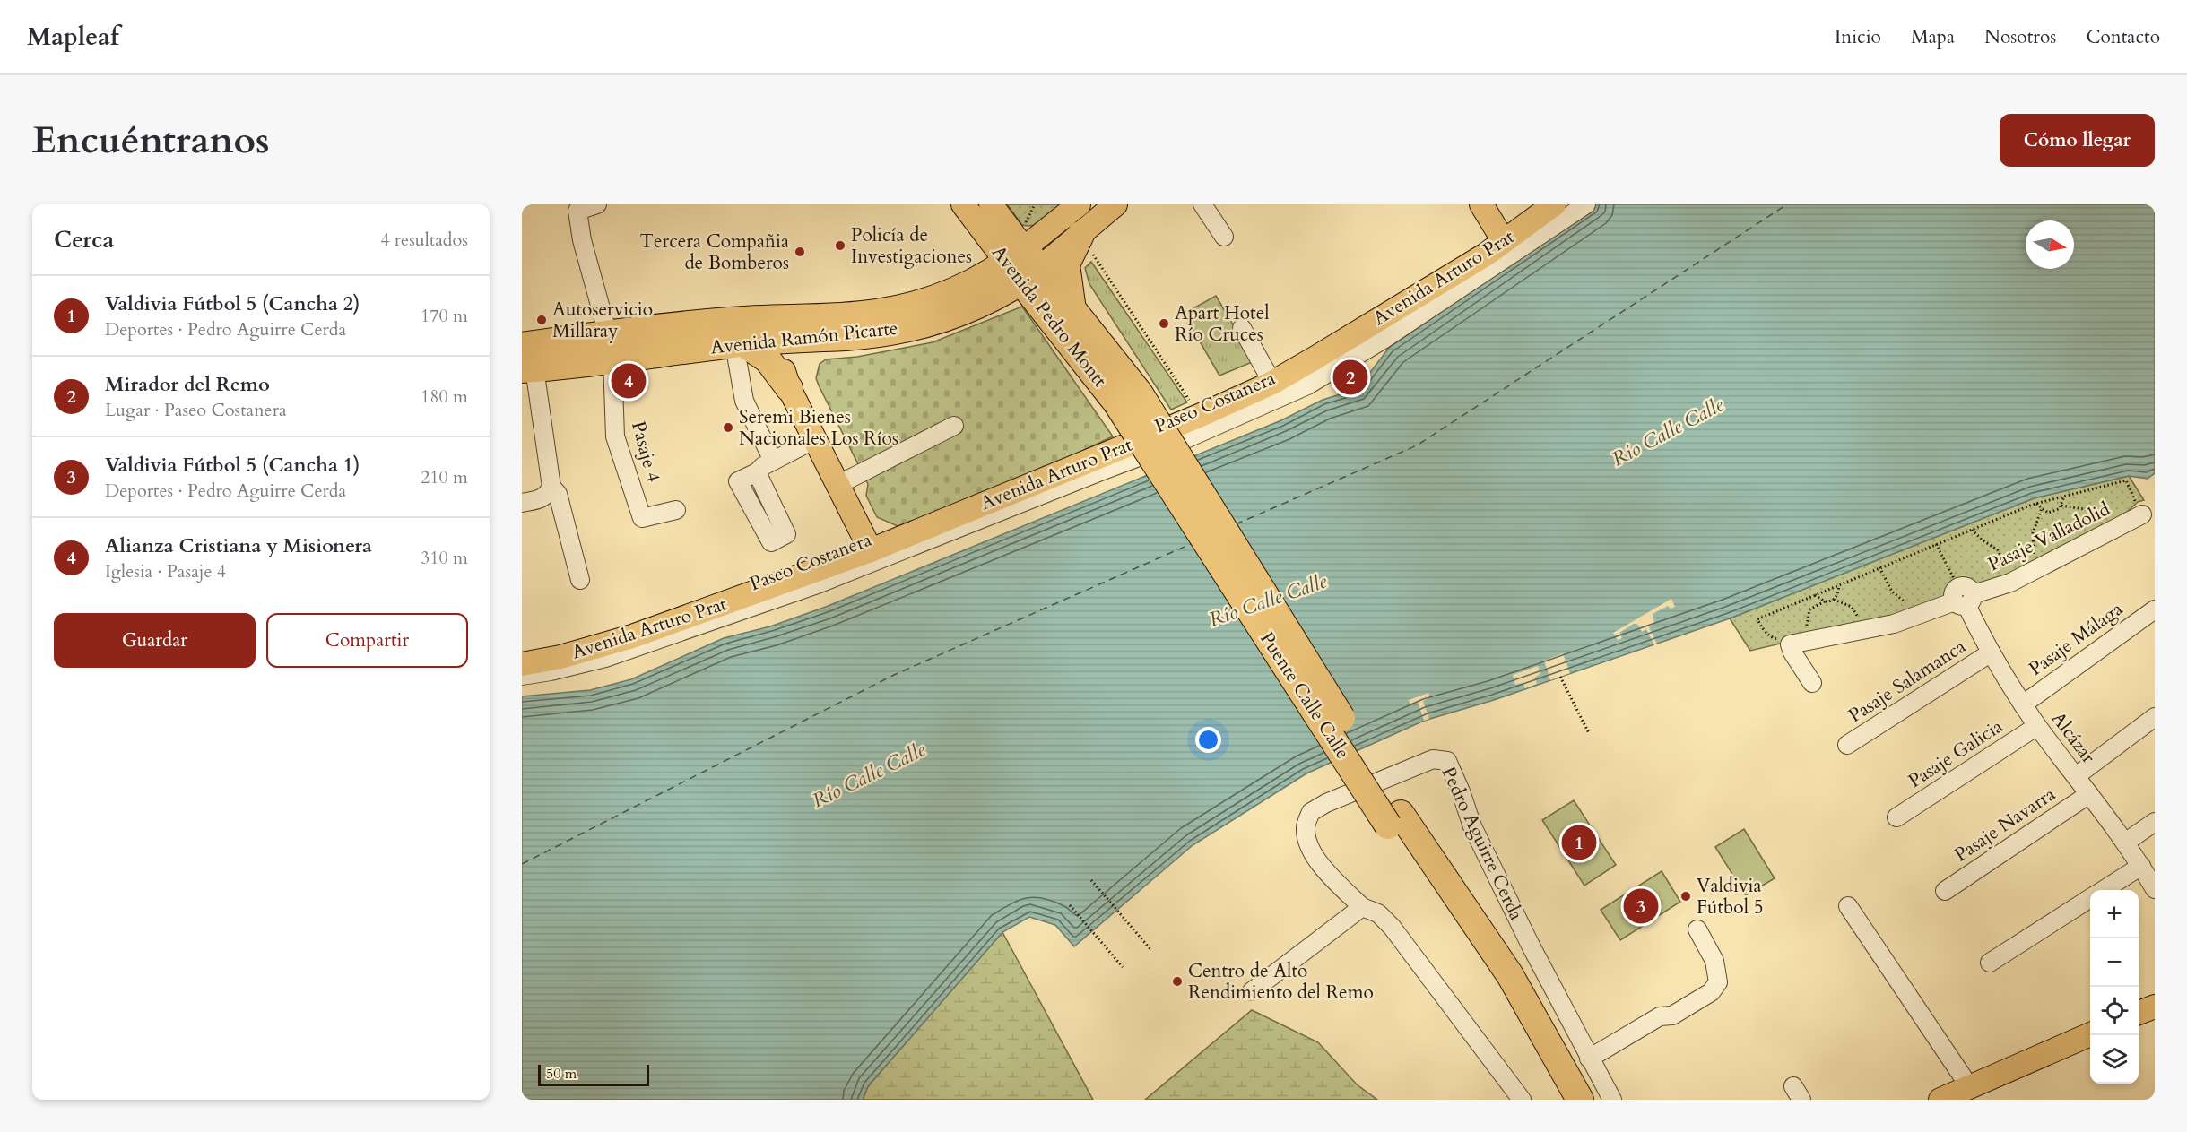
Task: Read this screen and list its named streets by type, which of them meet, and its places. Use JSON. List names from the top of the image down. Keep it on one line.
{"streets":{"highway":["Avenida Pedro Montt","Avenida Ramón Picarte","Puente Calle Calle","Pedro Aguirre Cerda"],"main road":["Avenida Arturo Prat"],"street":["Paseo Costanera","Pasaje 4","Pasaje Valladolid","Pasaje Málaga","Pasaje Salamanca","Alcázar","Pasaje Galicia","Pasaje Navarra"]},"crossings":[["Avenida Pedro Montt","Avenida Ramón Picarte"],["Avenida Pedro Montt","Puente Calle Calle"],["Avenida Ramón Picarte","Pasaje 4"],["Pasaje Valladolid","Alcázar"],["Pasaje Málaga","Alcázar"],["Pasaje Salamanca","Alcázar"],["Puente Calle Calle","Pedro Aguirre Cerda"],["Alcázar","Pasaje Galicia"],["Alcázar","Pasaje Navarra"]],"water":["Río Calle Calle"],"places":["Policía de Investigaciones","Tercera Compañia de Bomberos","Autoservicio Millaray","Apart Hotel Río Cruces","Seremi Bienes Nacionales Los Ríos","Valdivia Fútbol 5","Centro de Alto Rendimiento del Remo"],"scale_bar":"50 m","north":"right","page":{"header":"Mapleaf","nav":["Inicio","Mapa","Nosotros","Contacto"],"buttons":["Cómo llegar",["Guardar","Compartir"]],"title":"Encuéntranos","heading":["Cerca","4 resultados"],"list":[{"mark":"1","name":"Valdivia Fútbol 5 (Cancha 2)","note":"Deportes · Pedro Aguirre Cerda","value":"170 m"},{"mark":"2","name":"Mirador del Remo","note":"Lugar · Paseo Costanera","value":"180 m"},{"mark":"3","name":"Valdivia Fútbol 5 (Cancha 1)","note":"Deportes · Pedro Aguirre Cerda","value":"210 m"},{"mark":"4","name":"Alianza Cristiana y Misionera","note":"Iglesia · Pasaje 4","value":"310 m"}],"pins":["2","4","1","3"],"map_buttons":["+","−"],"scale":"50 m"}}
